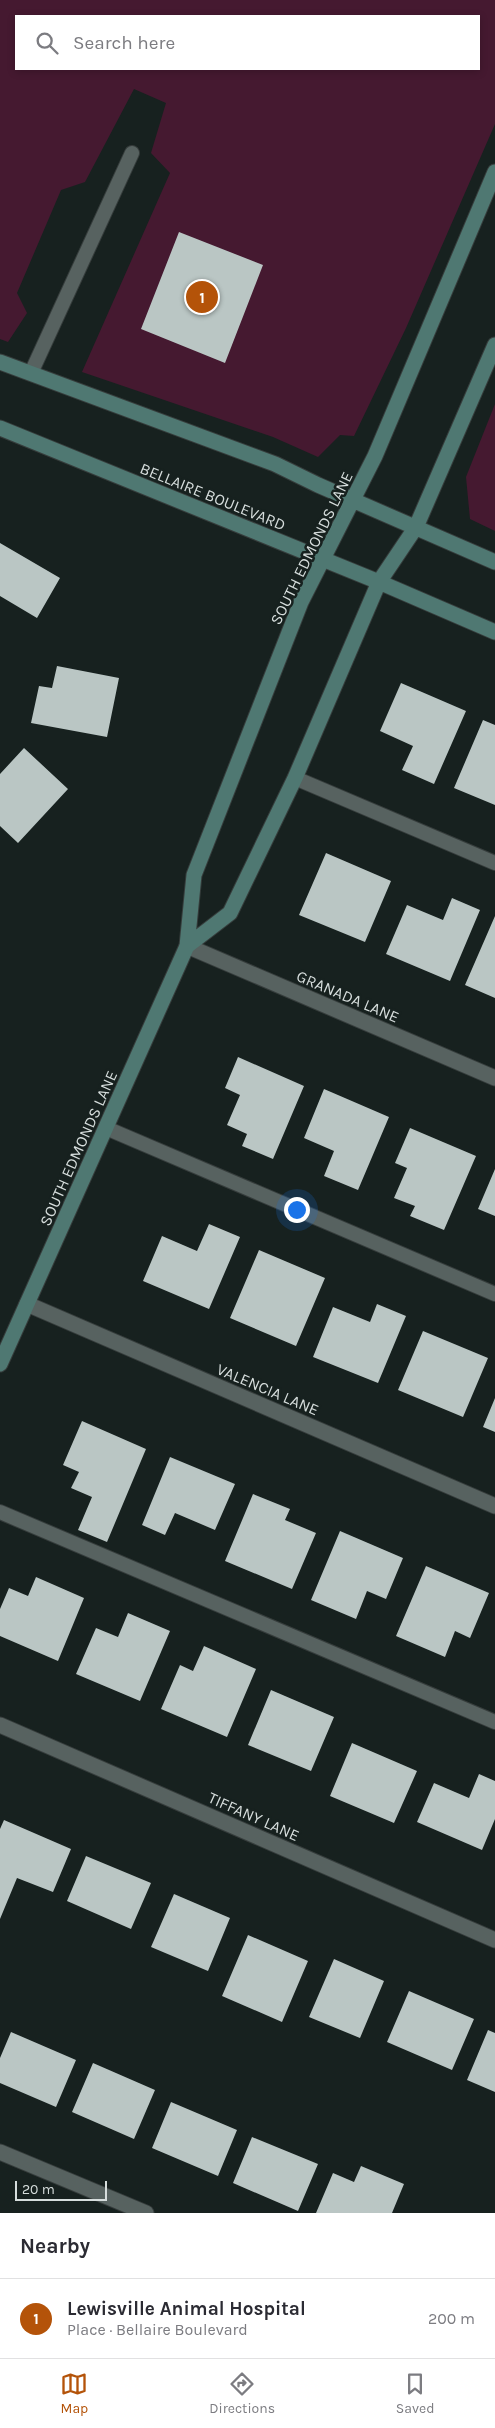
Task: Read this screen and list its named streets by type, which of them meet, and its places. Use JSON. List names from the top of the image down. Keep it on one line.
{"streets":{"main road":["BELLAIRE BOULEVARD","SOUTH EDMONDS LANE"],"street":["GRANADA LANE","VALENCIA LANE","TIFFANY LANE"]},"crossings":[["BELLAIRE BOULEVARD","SOUTH EDMONDS LANE"],["SOUTH EDMONDS LANE","GRANADA LANE"],["SOUTH EDMONDS LANE","VALENCIA LANE"]],"scale_bar":"20 m","page":{"search":"Search here","pins":"1","scale":"20 m","heading":"Nearby","list":[{"mark":"1","name":"Lewisville Animal Hospital","note":"Place · Bellaire Boulevard","value":"200 m"}],"nav":["Map","Directions","Saved"]}}
